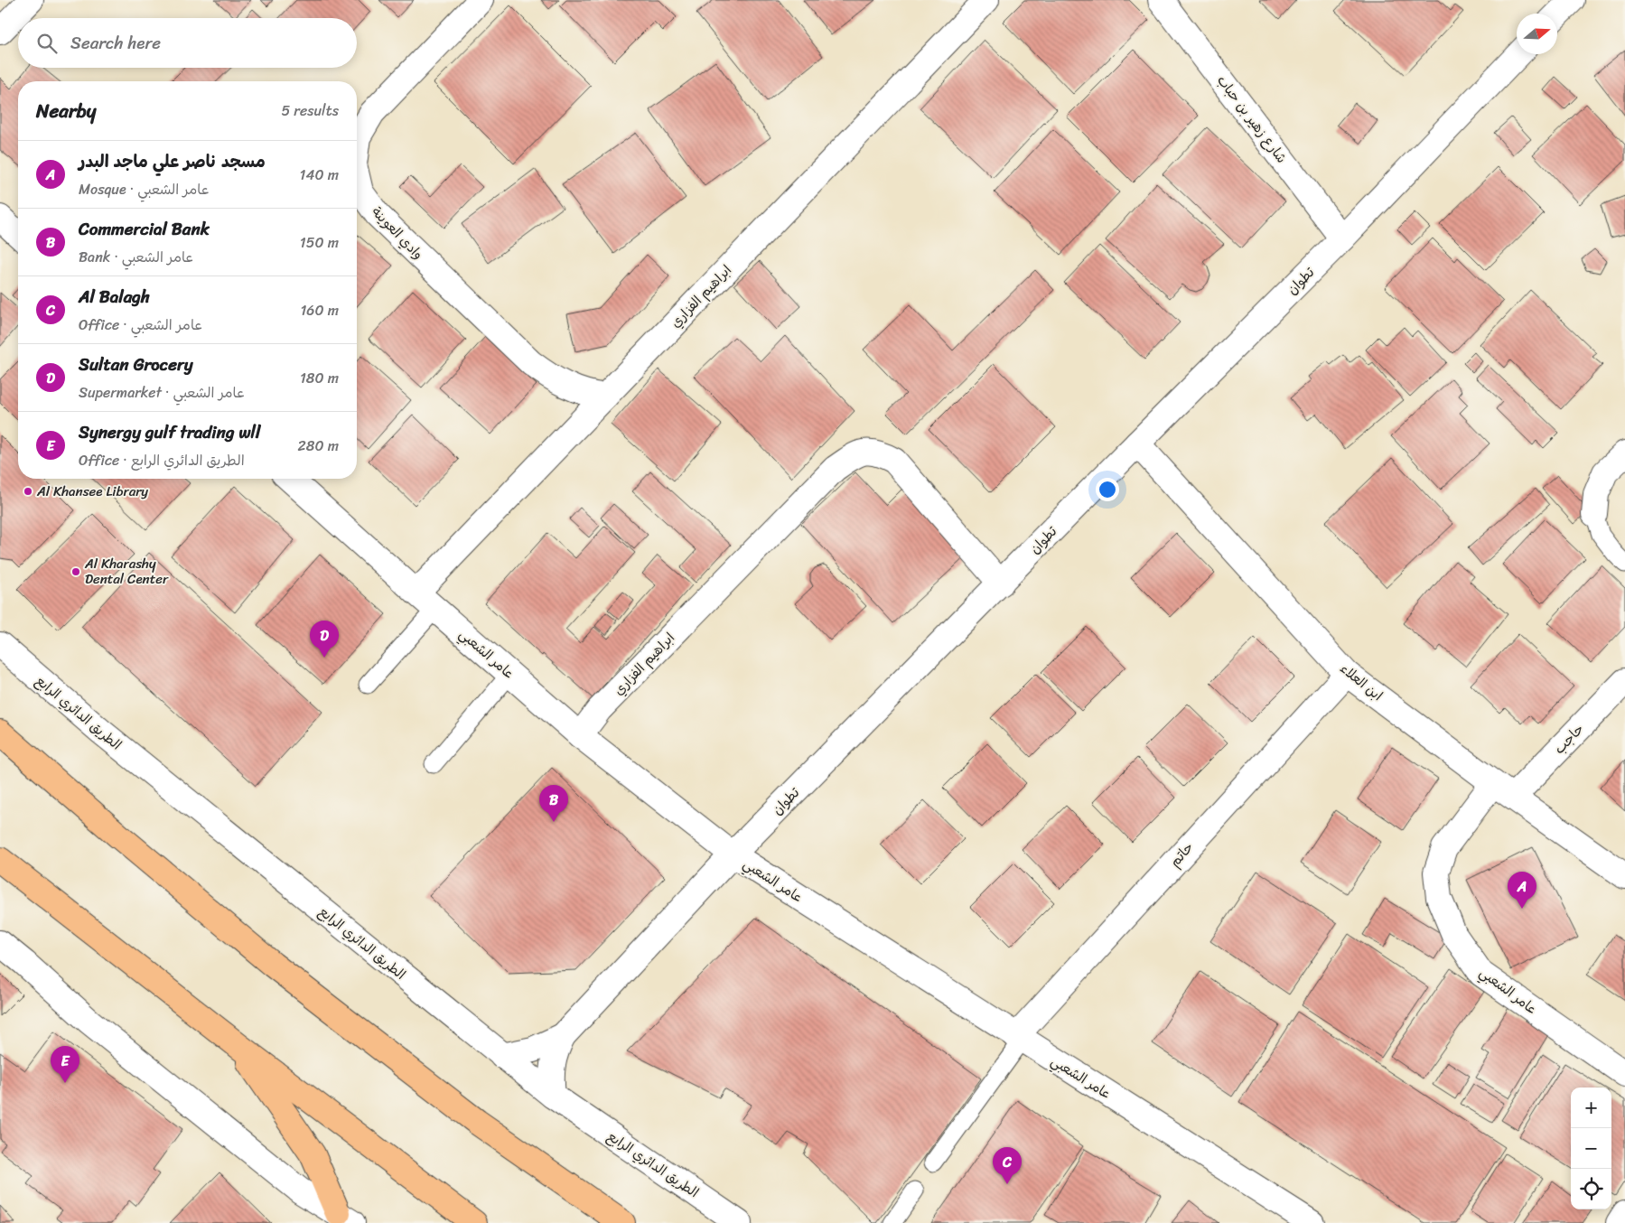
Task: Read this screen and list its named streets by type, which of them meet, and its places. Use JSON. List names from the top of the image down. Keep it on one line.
{"streets":{"street":["شارع زهير بن حباب","وادي العوينة","تطوان","ابراهيم الفزاري","عامر الشعبي","ابن العلاء","الطريق الدائري الرابع","حاجب","حاتم"]},"crossings":[["شارع زهير بن حباب","تطوان"],["وادي العوينة","ابراهيم الفزاري"],["تطوان","ابراهيم الفزاري"],["تطوان","عامر الشعبي"],["تطوان","ابن العلاء"],["تطوان","الطريق الدائري الرابع"],["ابراهيم الفزاري","عامر الشعبي"],["عامر الشعبي","ابن العلاء"],["عامر الشعبي","حاجب"],["عامر الشعبي","حاتم"],["ابن العلاء","حاجب"],["ابن العلاء","حاتم"]],"places":["Al Khansee Library","Al Kharashy Dental Center"],"north":"right","page":{"search":"Search here","heading":["Nearby","5 results"],"list":[{"mark":"A","name":"مسجد ناصر علي ماجد البدر","note":"Mosque · عامر الشعبي","value":"140 m"},{"mark":"B","name":"Commercial Bank","note":"Bank · عامر الشعبي","value":"150 m"},{"mark":"C","name":"Al Balagh","note":"Office · عامر الشعبي","value":"160 m"},{"mark":"D","name":"Sultan Grocery","note":"Supermarket · عامر الشعبي","value":"180 m"},{"mark":"E","name":"Synergy gulf trading wll","note":"Office · الطريق الدائري الرابع","value":"280 m"}],"pins":["D","B","A","E","C"],"map_buttons":["+","−"]}}
